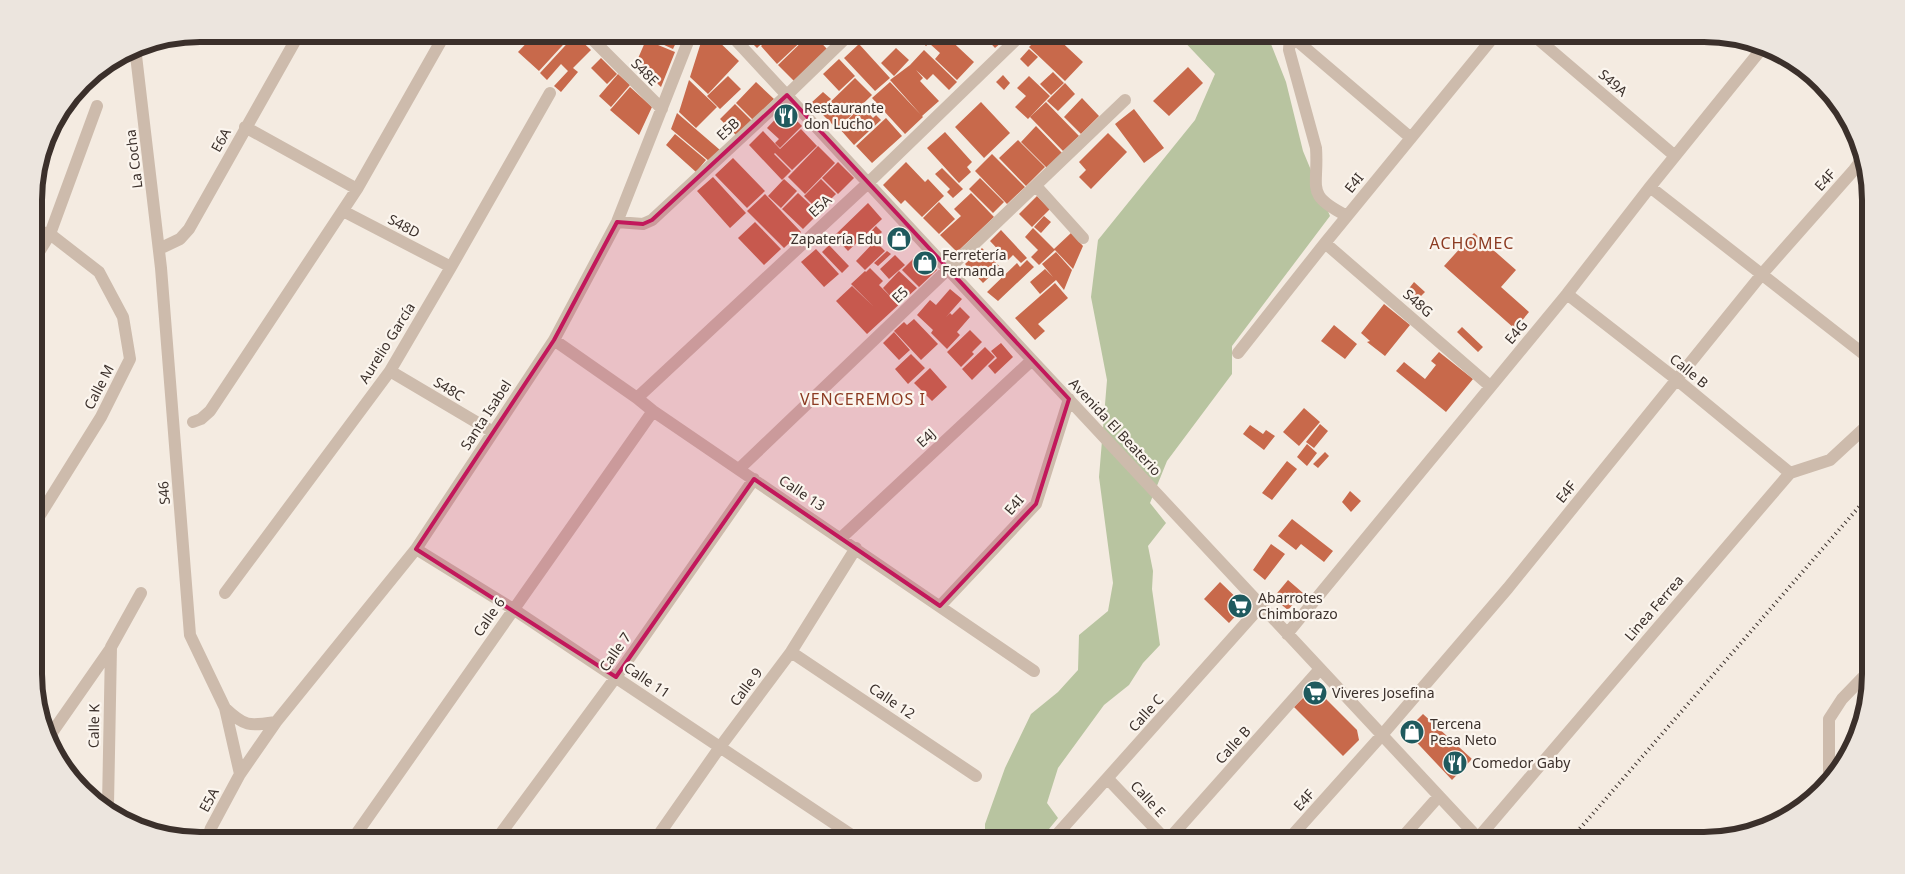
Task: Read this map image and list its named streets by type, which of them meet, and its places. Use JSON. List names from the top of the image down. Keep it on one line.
{"streets":{"street":["S48E","S49A","E5B","E6A","La Cocha","E4F","E4I","E5A","S48D","E5","S48G","E4G","Aurelio García","Calle B","Calle M","S48C","Santa Isabel","Avenida El Beaterio","E4J","S46","Calle 13","Linea Ferrea","Calle 6","Calle 7","Calle 11","Calle 9","Calle 12","Calle C","Calle K","Calle E"]},"crossings":[["S48E","Santa Isabel"],["S49A","E4G"],["E5B","Santa Isabel"],["E5B","Avenida El Beaterio"],["E6A","La Cocha"],["La Cocha","S46"],["E4F","Calle B"],["E4F","Avenida El Beaterio"],["E4I","S48G"],["E4I","Avenida El Beaterio"],["E4I","Calle 13"],["E5A","Santa Isabel"],["E5A","Avenida El Beaterio"],["E5A","S46"],["E5A","Calle 13"],["S48D","Aurelio García"],["E5","Avenida El Beaterio"],["E5","Calle 13"],["S48G","E4G"],["E4G","Calle B"],["E4G","Avenida El Beaterio"],["Aurelio García","S48C"],["Calle B","Avenida El Beaterio"],["Calle B","Linea Ferrea"],["S48C","Santa Isabel"],["Santa Isabel","S46"],["Santa Isabel","Calle 13"],["Santa Isabel","Calle 11"],["Avenida El Beaterio","E4J"],["Avenida El Beaterio","Calle C"],["E4J","Calle 13"],["Calle 13","Calle 6"],["Calle 13","Calle 7"],["Calle 13","Calle 9"],["Calle 6","Calle 11"],["Calle 7","Calle 11"],["Calle 11","Calle 9"],["Calle 9","Calle 12"],["Calle C","Calle E"]],"districts":["ACHOMEC","VENCEREMOS I"],"places":{"restaurant":["Restaurante don Lucho","Comedor Gaby"],"shop":["Zapatería Edu","Ferretería Fernanda","Tercena Pesa Neto"],"supermarket":["Abarrotes Chimborazo","Viveres Josefina"]}}
